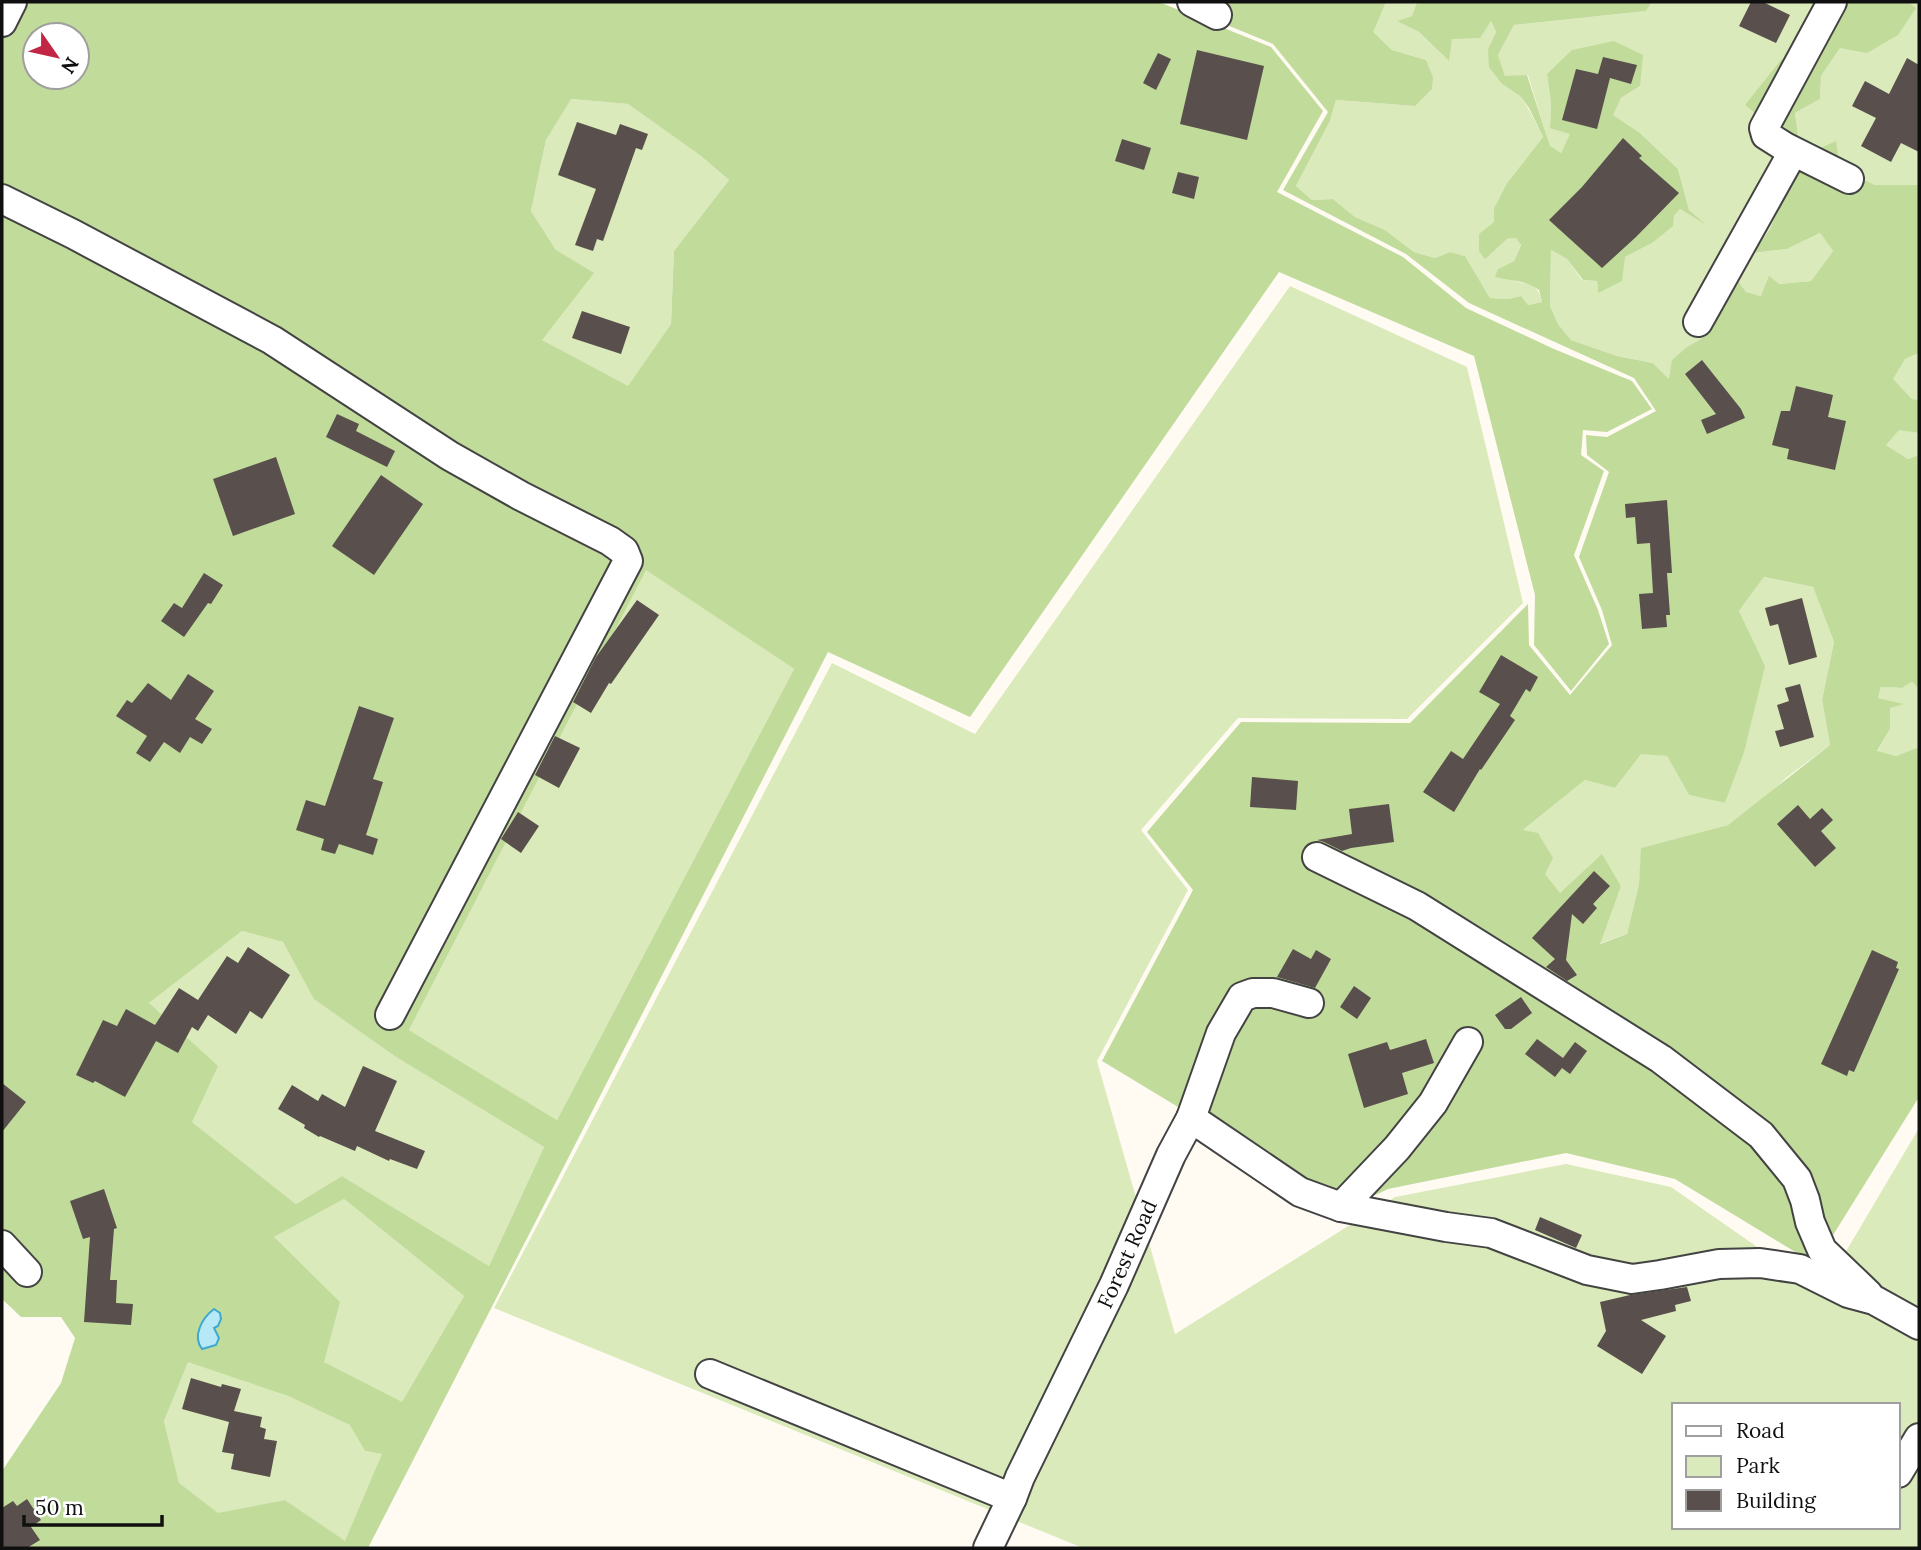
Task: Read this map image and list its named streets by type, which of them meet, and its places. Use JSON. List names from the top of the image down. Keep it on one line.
{"streets":{"street":["Forest Road"]},"legend":["Road","Park","Building"],"scale_bar":"50 m","north":"bottom right"}
